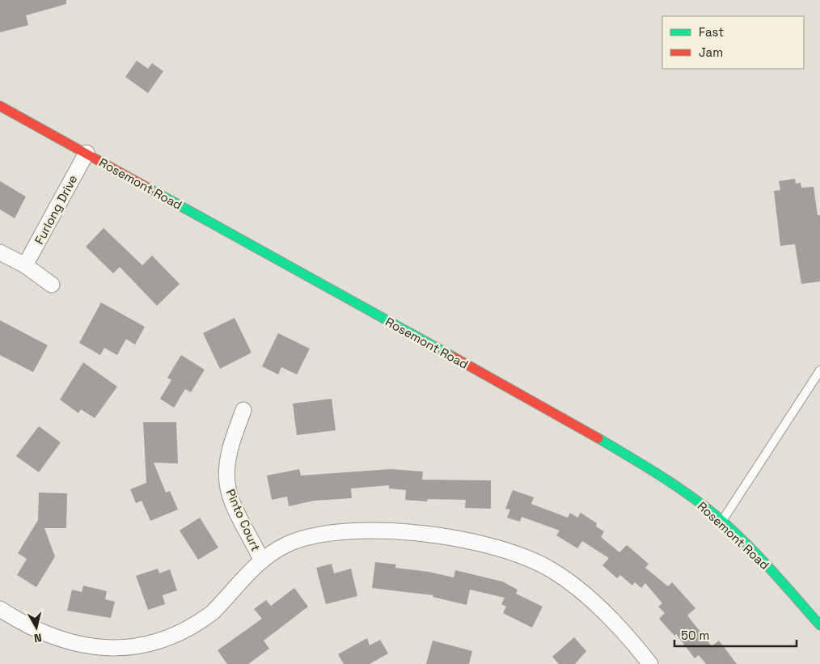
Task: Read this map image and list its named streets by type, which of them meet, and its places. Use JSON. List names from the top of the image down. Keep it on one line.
{"streets":{"main road":["Rosemont Road"],"street":["Furlong Drive","Pinto Court"]},"crossings":[["Rosemont Road","Furlong Drive"]],"legend":["Fast","Jam"],"scale_bar":"50 m","north":"bottom"}
